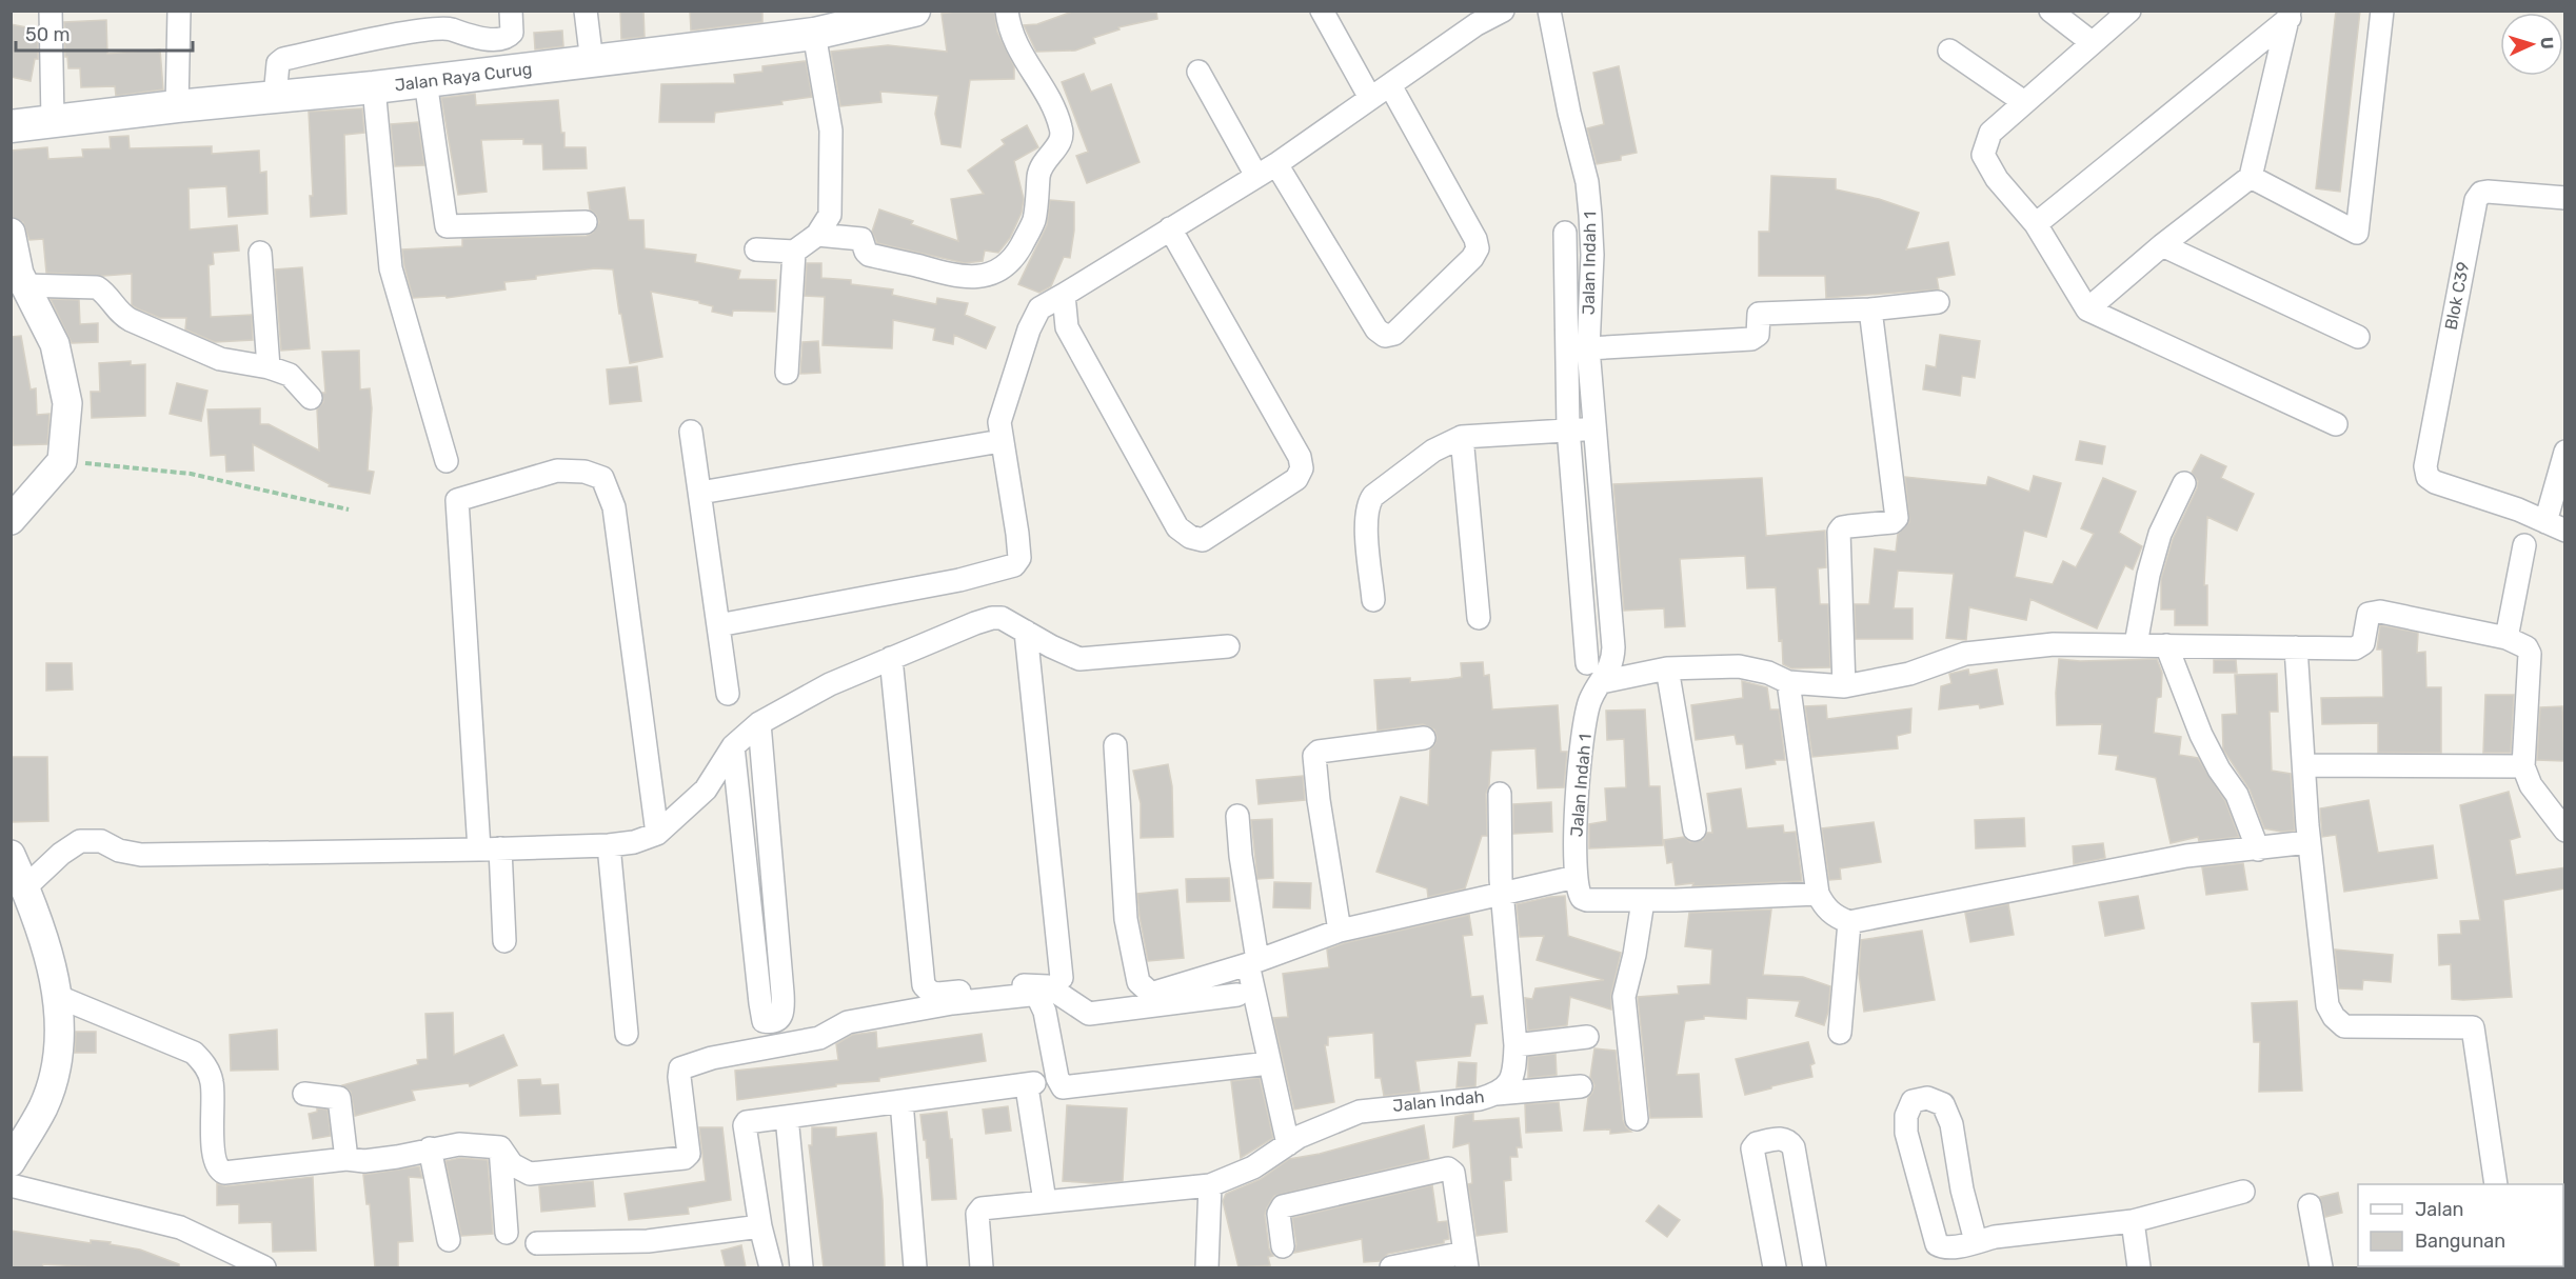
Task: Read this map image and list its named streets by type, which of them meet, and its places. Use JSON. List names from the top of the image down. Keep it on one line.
{"streets":{"main road":["Jalan Raya Curug"],"street":["Jalan Indah 1","Blok C39","Jalan Indah"]},"legend":["Jalan","Bangunan"],"scale_bar":"50 m","north":"right"}
